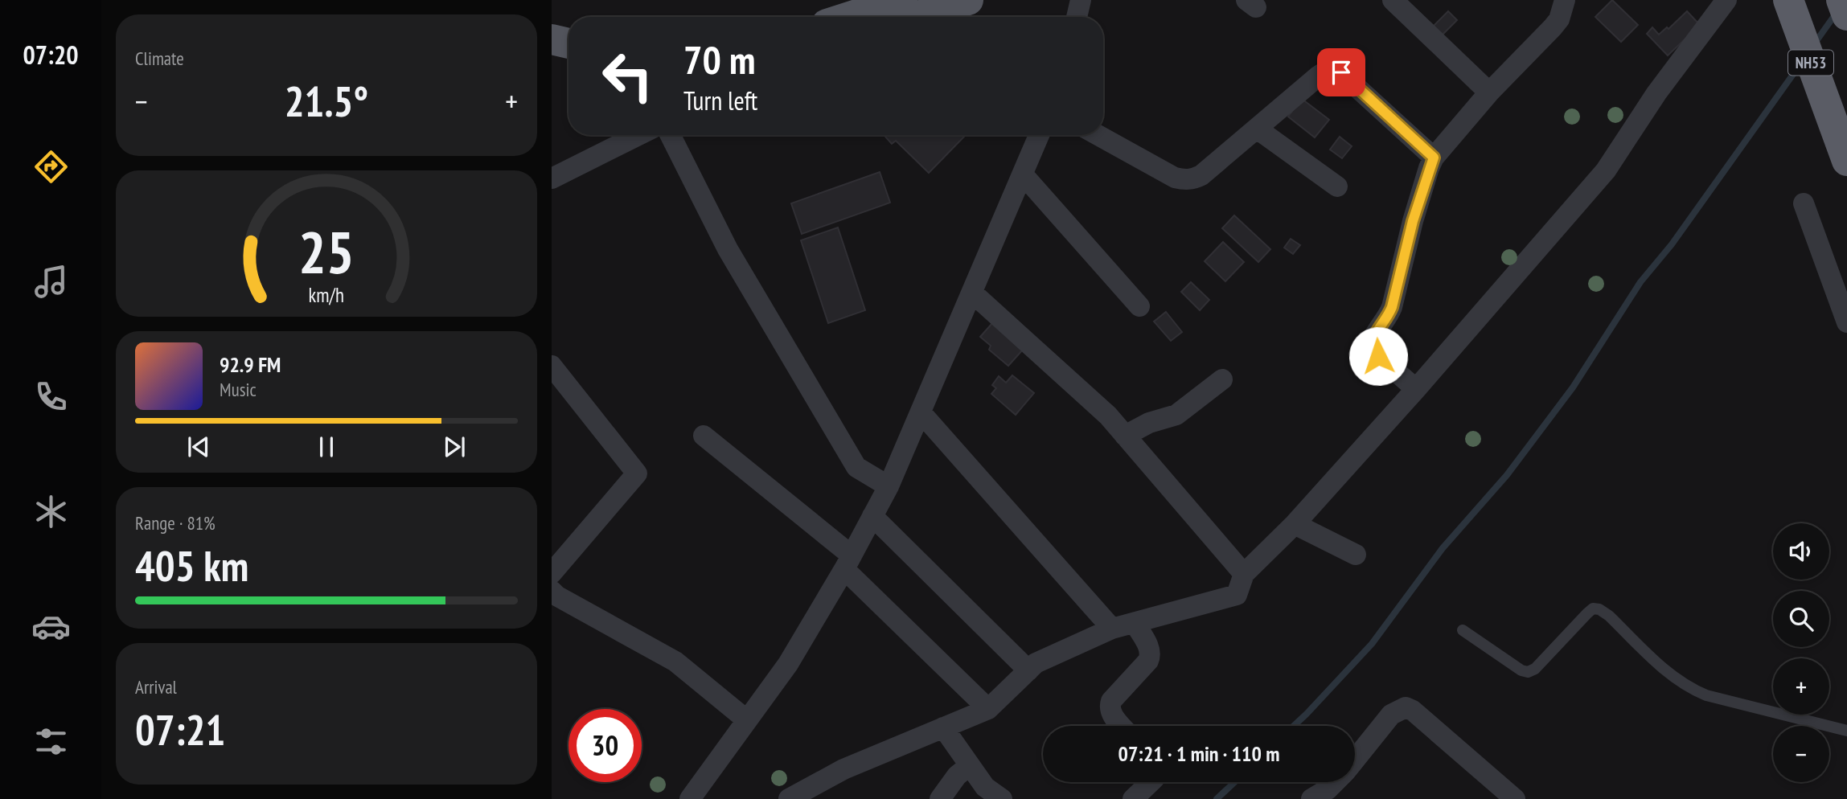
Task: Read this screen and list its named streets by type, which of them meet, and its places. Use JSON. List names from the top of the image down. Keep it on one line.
{"streets":{"highway":["NH53"]},"page":{"tabs":"07:20","tile":["Climate",["Range · 81%","405 km"],["Arrival","07:21"]],"turn":["70 m","Turn left"],"heat":["−","21.5°","+"],"song":["92.9 FM","Music"],"map_buttons":["+","−"],"limit":"30","trip":"07:21 · 1 min · 110 m","gauge":["25","km/h"]}}
